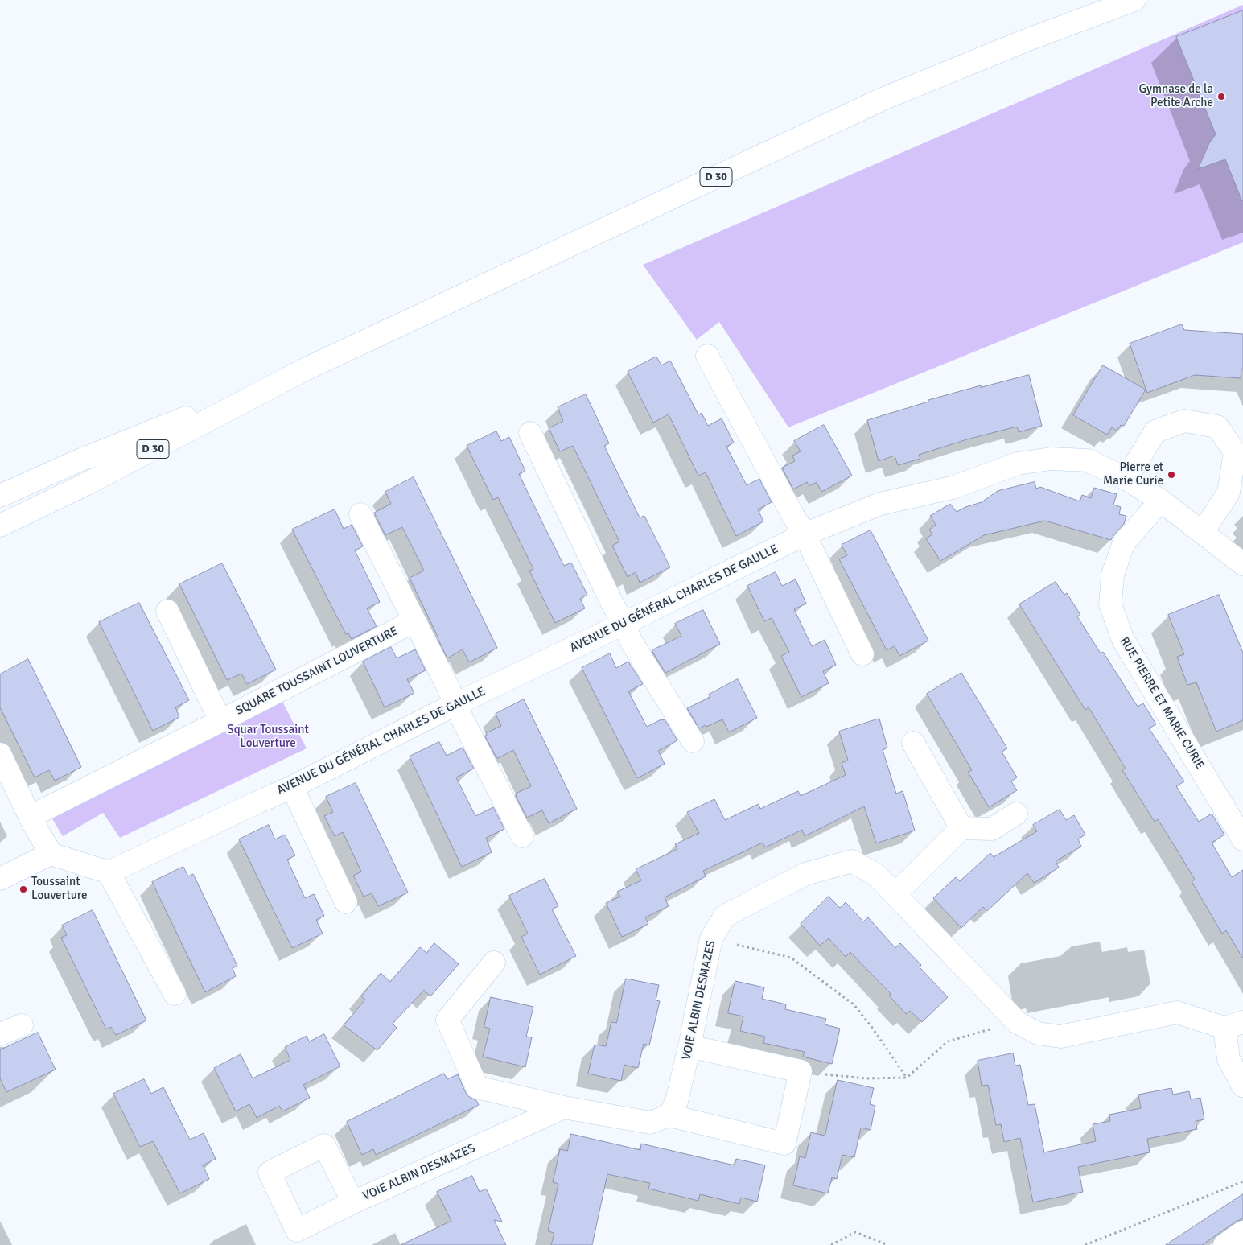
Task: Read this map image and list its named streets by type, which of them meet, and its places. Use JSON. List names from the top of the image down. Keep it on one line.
{"streets":{"street":["D 30","AVENUE DU GÉNÉRAL CHARLES DE GAULLE","SQUARE TOUSSAINT LOUVERTURE","RUE PIERRE ET MARIE CURIE","VOIE ALBIN DESMAZES"]},"crossings":[["AVENUE DU GÉNÉRAL CHARLES DE GAULLE","RUE PIERRE ET MARIE CURIE"]],"parks":["Squar Toussaint Louverture"],"places":["Gymnase de la Petite Arche","Pierre et Marie Curie","Toussaint Louverture"]}
